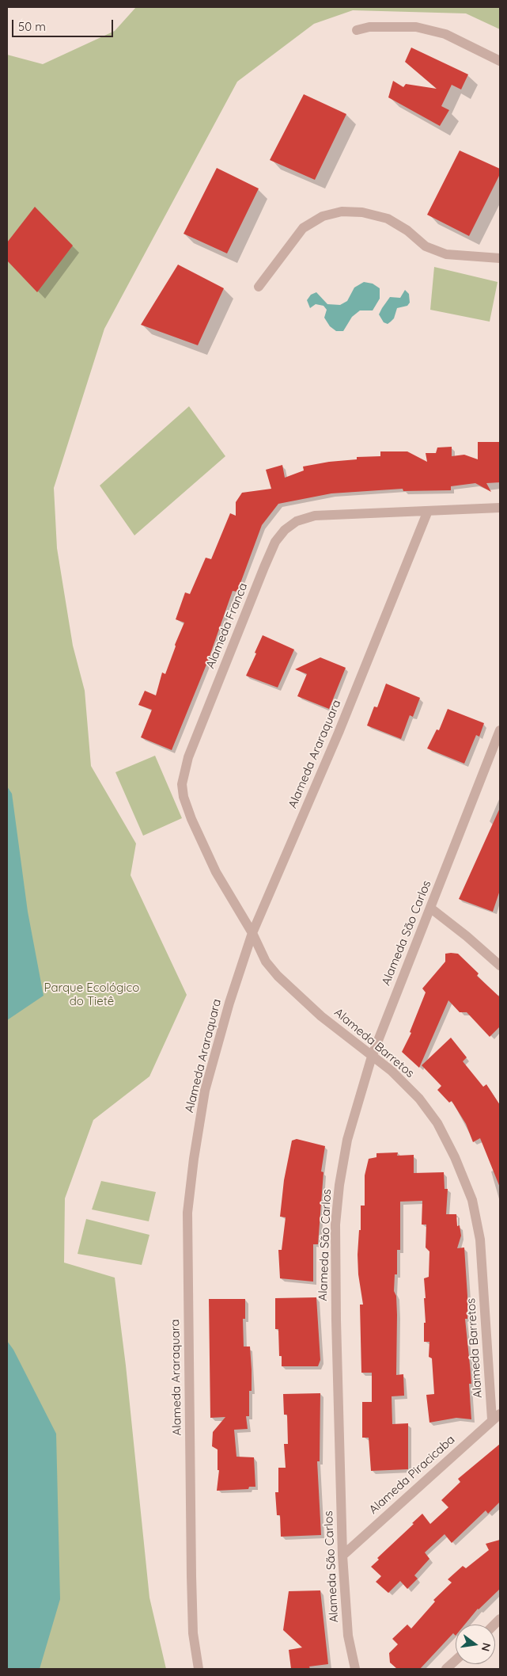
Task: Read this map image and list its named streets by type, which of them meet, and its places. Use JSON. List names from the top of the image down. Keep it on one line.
{"streets":{"street":["Alameda Franca","Alameda Araraquara","Alameda São Carlos","Alameda Barretos","Alameda Piracicaba"]},"crossings":[["Alameda Franca","Alameda Araraquara"],["Alameda Franca","Alameda Barretos"],["Alameda Araraquara","Alameda Barretos"],["Alameda São Carlos","Alameda Barretos"],["Alameda São Carlos","Alameda Piracicaba"],["Alameda Barretos","Alameda Piracicaba"]],"parks":["Parque Ecológico do Tietê"],"scale_bar":"50 m","north":"right"}
